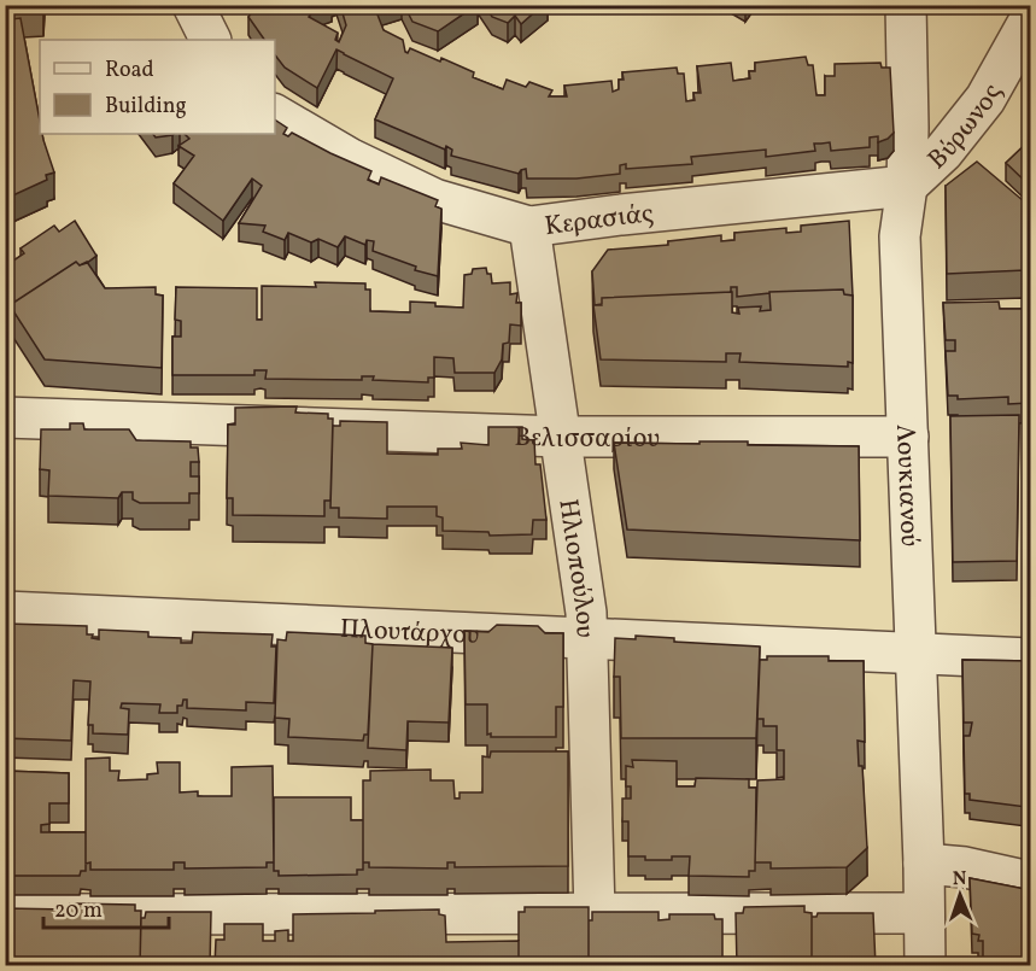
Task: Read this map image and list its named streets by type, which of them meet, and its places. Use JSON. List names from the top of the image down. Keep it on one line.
{"streets":{"street":["Βύρωνος","Κερασιάς","Βελισσαρίου","Λουκιανού","Ηλιοπούλου","Πλουτάρχου"]},"crossings":[["Βύρωνος","Κερασιάς"],["Βύρωνος","Λουκιανού"],["Κερασιάς","Λουκιανού"],["Κερασιάς","Ηλιοπούλου"],["Βελισσαρίου","Λουκιανού"],["Βελισσαρίου","Ηλιοπούλου"],["Λουκιανού","Πλουτάρχου"],["Ηλιοπούλου","Πλουτάρχου"]],"legend":["Road","Building"],"scale_bar":"20 m","north":"top"}
